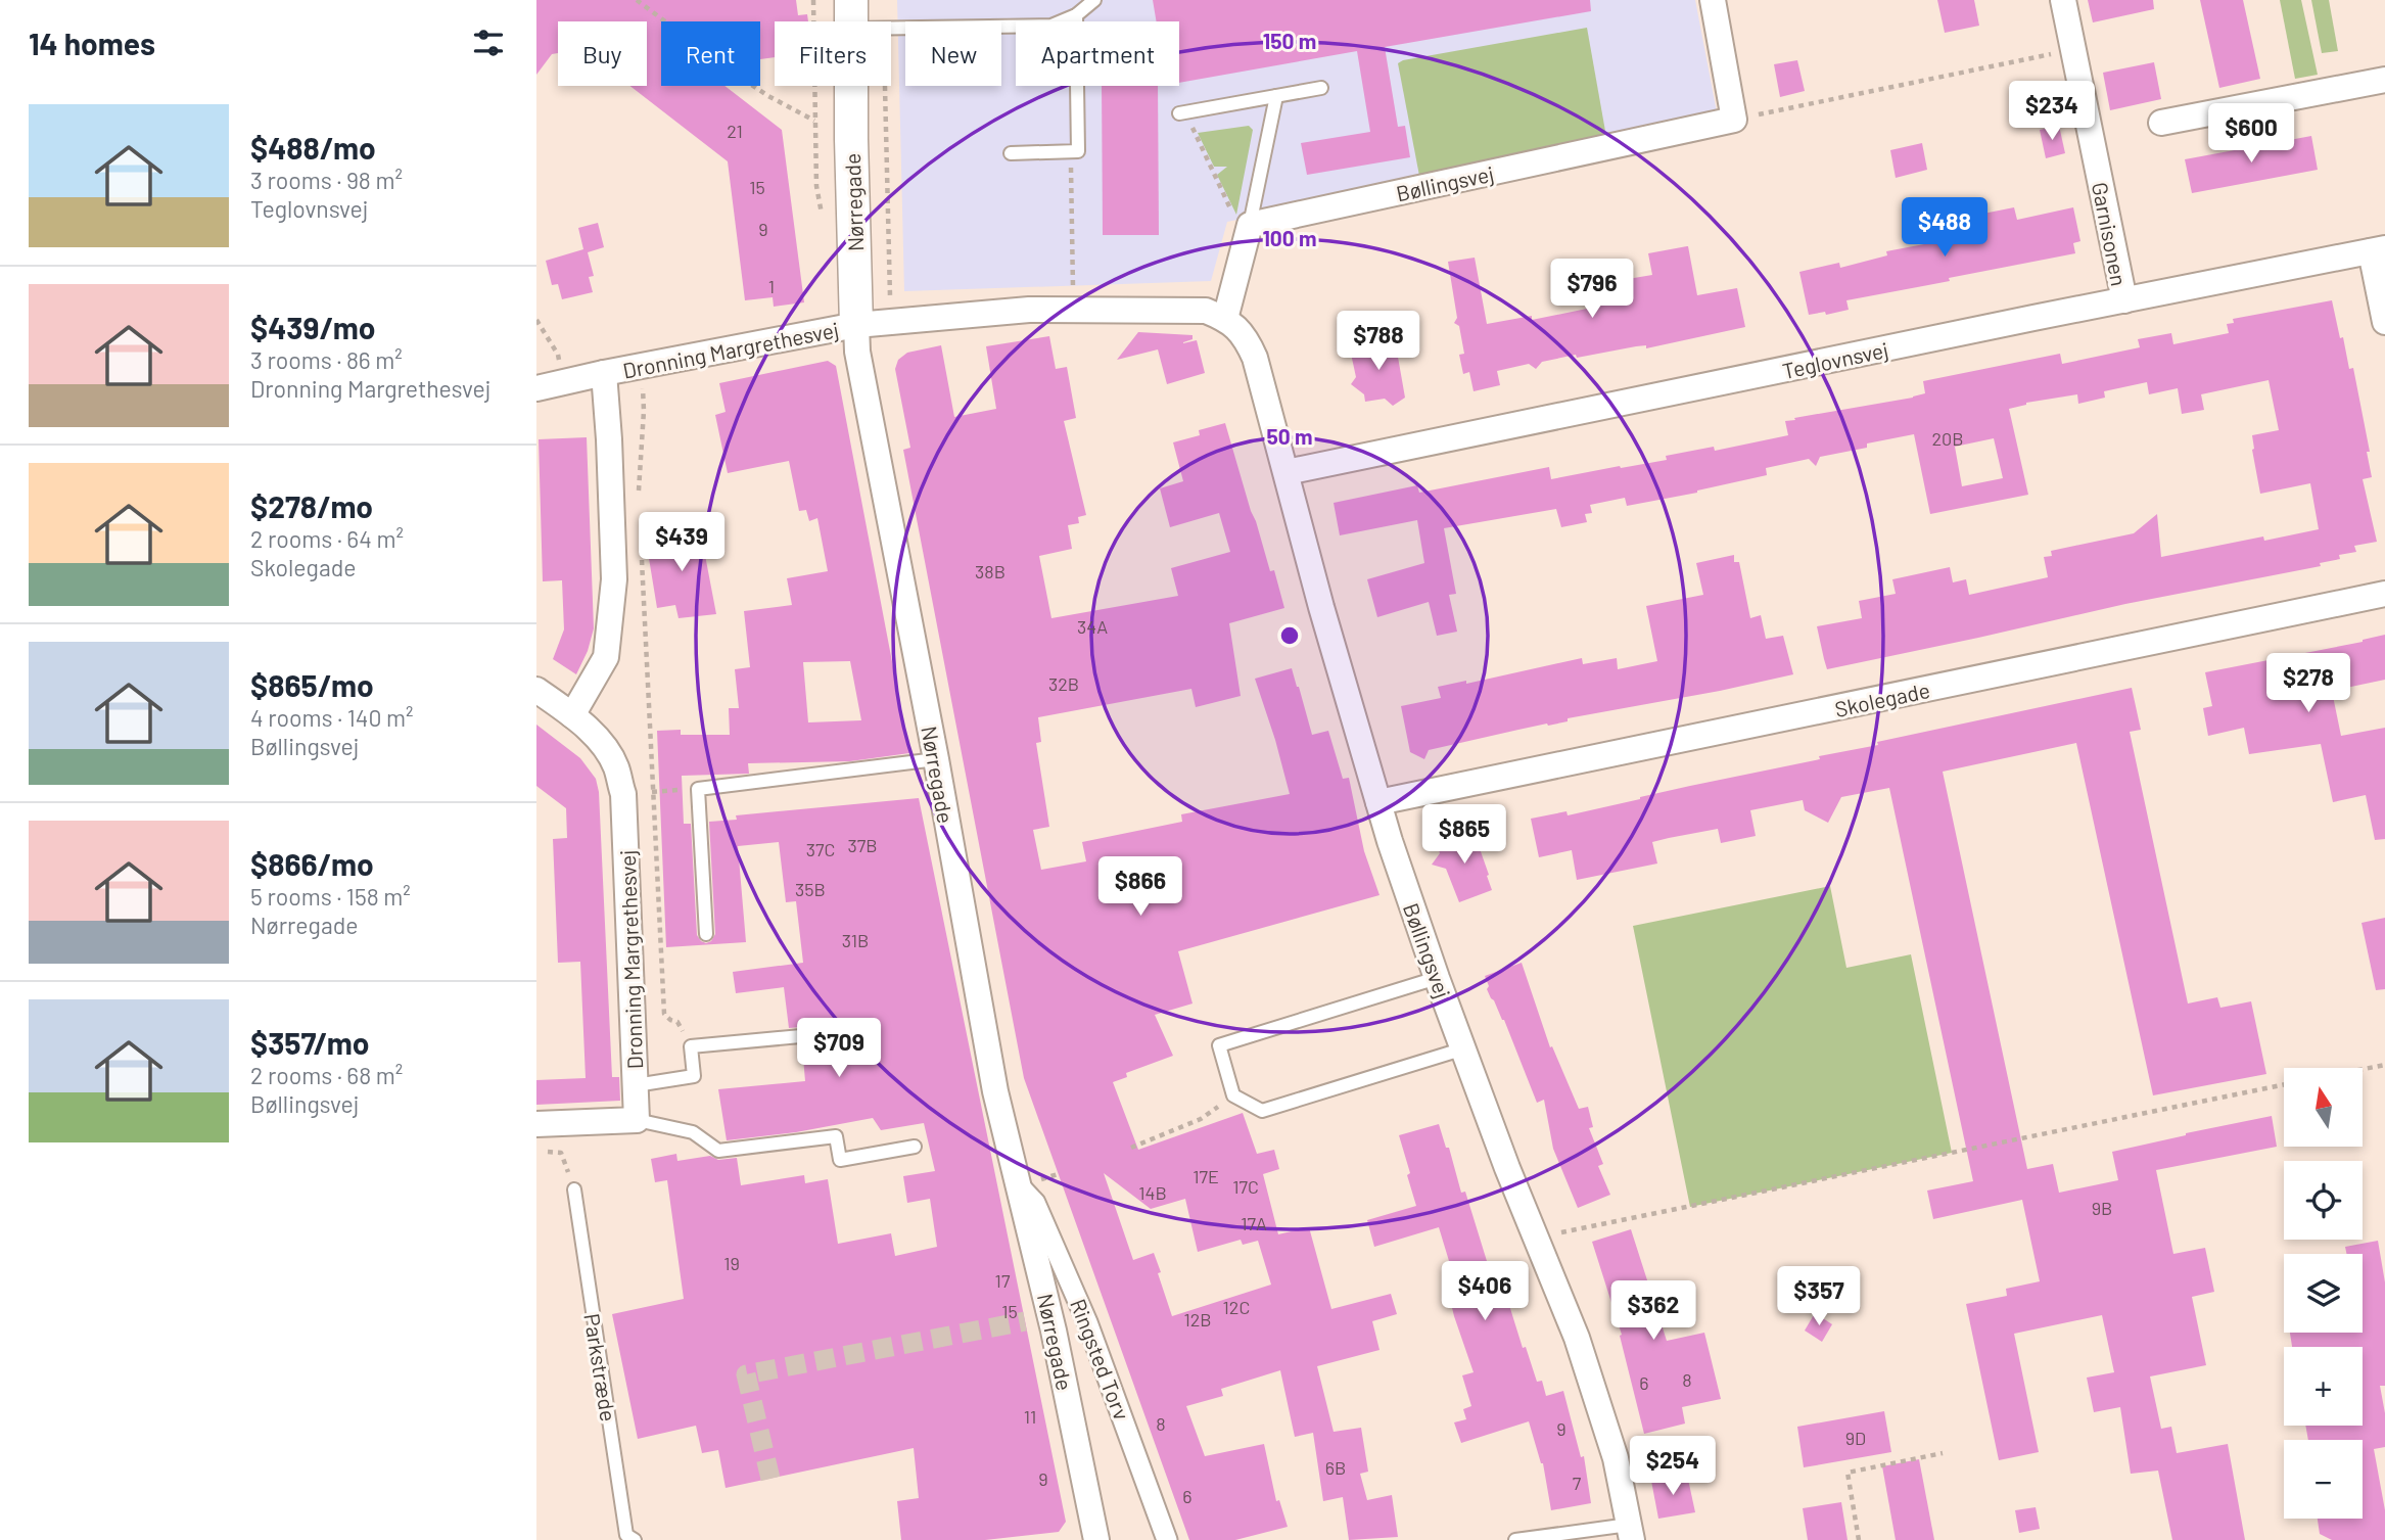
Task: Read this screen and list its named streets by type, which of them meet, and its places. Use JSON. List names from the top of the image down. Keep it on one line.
{"streets":{"street":["Bøllingsvej","Nørregade","Garnisonen","Dronning Margrethesvej","Teglovnsvej","Skolegade","Ringsted Torv"],"lane":["Parkstræde"]},"crossings":[["Bøllingsvej","Teglovnsvej"],["Bøllingsvej","Skolegade"],["Nørregade","Dronning Margrethesvej"],["Nørregade","Ringsted Torv"],["Garnisonen","Teglovnsvej"]],"house_numbers":["21","15","9","1","20B","38B","34A","32B","37B","37C","35B","31B","17E","17C","14B","9B","17A","19","17","12C","15","12B","8","6","11","8","9","9D","6B","9","7","6"],"north":"top","page":{"heading":"14 homes","chip":["Buy","Rent","Filters","New","Apartment"],"price":["$234","$600","$488","$796","$788","$439","$278","$865","$866","$709","$406","$357","$362","$254"],"list":[{"name":"$488/mo","note":"3 rooms · 98 m² · Teglovnsvej"},{"name":"$439/mo","note":"3 rooms · 86 m² · Dronning Margrethesvej"},{"name":"$278/mo","note":"2 rooms · 64 m² · Skolegade"},{"name":"$865/mo","note":"4 rooms · 140 m² · Bøllingsvej"},{"name":"$866/mo","note":"5 rooms · 158 m² · Nørregade"},{"name":"$357/mo","note":"2 rooms · 68 m² · Bøllingsvej"}],"map_buttons":["+","−"]},"rings":["150 m","100 m","50 m"]}
